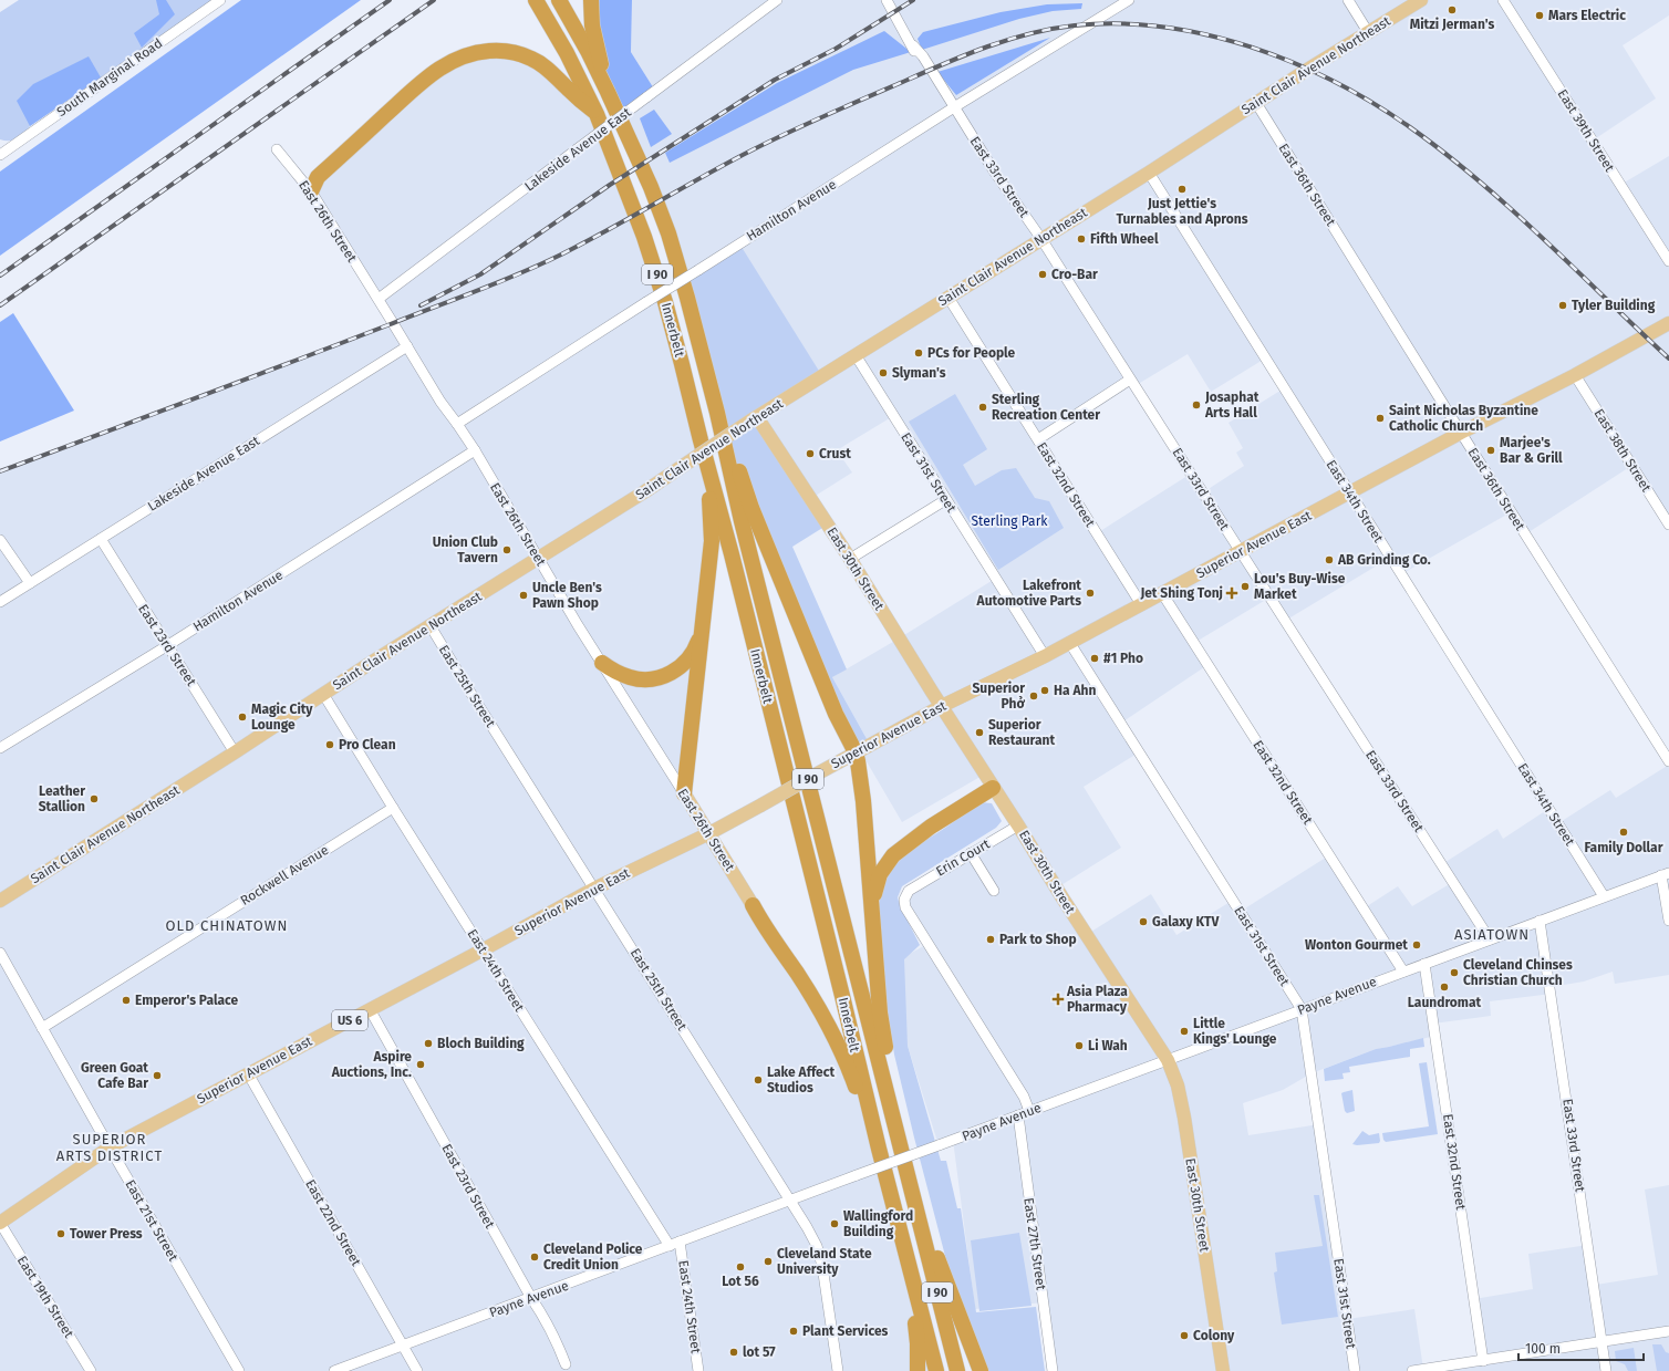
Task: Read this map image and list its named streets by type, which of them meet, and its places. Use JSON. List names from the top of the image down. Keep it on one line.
{"streets":{"highway":["I 90","Innerbelt"],"main road":["Saint Clair Avenue Northeast","East 26th Street","Superior Avenue East","East 30th Street","US 6"],"street":["South Marginal Road","East 39th Street","Lakeside Avenue East","East 33rd Street","East 36th Street","Hamilton Avenue","East 38th Street","East 31st Street","East 32nd Street","East 34th Street","East 23rd Street","East 25th Street","Erin Court","Rockwell Avenue","East 24th Street","Payne Avenue","East 21st Street","East 22nd Street","East 27th Street","East 19th Street"]},"crossings":[["Saint Clair Avenue Northeast","East 33rd Street"],["Saint Clair Avenue Northeast","East 36th Street"],["Saint Clair Avenue Northeast","East 26th Street"],["Saint Clair Avenue Northeast","East 31st Street"],["Saint Clair Avenue Northeast","East 32nd Street"],["Saint Clair Avenue Northeast","East 34th Street"],["Saint Clair Avenue Northeast","East 30th Street"],["Saint Clair Avenue Northeast","East 23rd Street"],["Saint Clair Avenue Northeast","East 25th Street"],["Saint Clair Avenue Northeast","East 24th Street"],["Lakeside Avenue East","East 26th Street"],["Lakeside Avenue East","East 23rd Street"],["East 33rd Street","Hamilton Avenue"],["East 33rd Street","Superior Avenue East"],["East 33rd Street","Payne Avenue"],["East 36th Street","Superior Avenue East"],["Hamilton Avenue","East 26th Street"],["Hamilton Avenue","East 23rd Street"],["East 26th Street","Superior Avenue East"],["East 38th Street","Superior Avenue East"],["East 31st Street","Superior Avenue East"],["East 31st Street","Payne Avenue"],["East 32nd Street","Superior Avenue East"],["East 32nd Street","Payne Avenue"],["East 34th Street","Superior Avenue East"],["East 34th Street","Payne Avenue"],["Superior Avenue East","East 30th Street"],["Superior Avenue East","East 23rd Street"],["Superior Avenue East","East 25th Street"],["Superior Avenue East","East 24th Street"],["Superior Avenue East","East 21st Street"],["Superior Avenue East","East 22nd Street"],["Superior Avenue East","East 19th Street"],["East 30th Street","Erin Court"],["East 30th Street","Payne Avenue"],["East 23rd Street","Payne Avenue"],["East 25th Street","Payne Avenue"],["Erin Court","Payne Avenue"],["Rockwell Avenue","East 24th Street"],["Rockwell Avenue","East 21st Street"],["East 24th Street","Payne Avenue"],["Payne Avenue","East 22nd Street"],["Payne Avenue","East 27th Street"]],"districts":["OLD CHINATOWN","ASIATOWN","SUPERIOR ARTS DISTRICT"],"parks":["Sterling Park"],"places":{"other":["Mitzi Jerman's","Mars Electric","Just Jettie's Turnables and Aprons","Fifth Wheel","Cro-Bar","Tyler Building","PCs for People","Slyman's","Josaphat Arts Hall","Sterling Recreation Center","Saint Nicholas Byzantine Catholic Church","Marjee's Bar & Grill","Crust","Union Club Tavern","AB Grinding Co.","Lou's Buy-Wise Market","Lakefront Automotive Parts","Uncle Ben's Pawn Shop","#1 Pho","Ha Ahn","Superior Phở","Magic City Lounge","Superior Restaurant","Pro Clean","Leather Stallion","Family Dollar","Galaxy KTV","Park to Shop","Wonton Gourmet","Cleveland Chinses Christian Church","Laundromat","Emperor's Palace","Little Kings' Lounge","Bloch Building","Li Wah","Aspire Auctions, Inc.","Green Goat Cafe Bar","Lake Affect Studios","Wallingford Building","Tower Press","Cleveland Police Credit Union","Cleveland State University","Lot 56","Plant Services","Colony","lot 57"],"health":["Jet Shing Tonj","Asia Plaza Pharmacy"]},"scale_bar":"100 m"}
